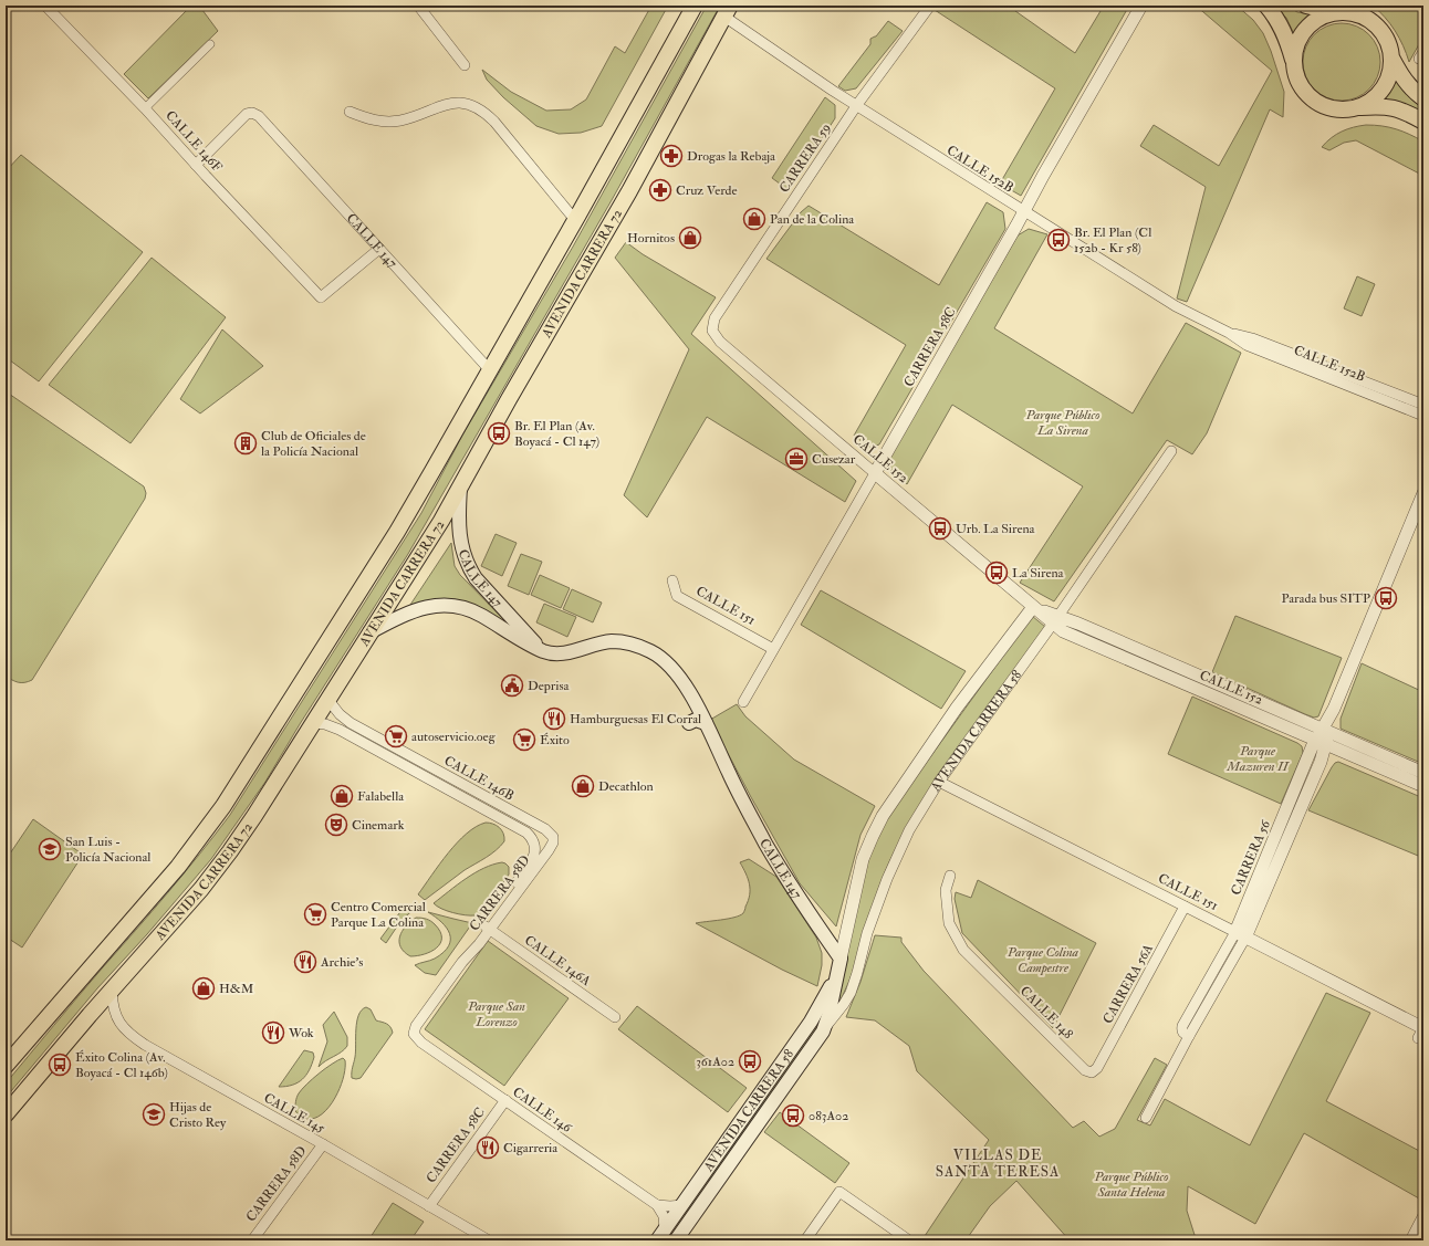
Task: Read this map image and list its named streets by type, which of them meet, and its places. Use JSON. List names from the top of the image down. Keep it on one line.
{"streets":{"main road":["CALLE 147","AVENIDA CARRERA 72","AVENIDA CARRERA 58"],"street":["CALLE 146F","CARRERA 59","CALLE 152B","CARRERA 58C","CALLE 152","CALLE 151","CALLE 146B","CARRERA 56","CARRERA 58D","CALLE 146A","CARRERA 56A","CALLE 148","CALLE 146","CALLE 145"]},"crossings":[["CALLE 146F","CALLE 147"],["CARRERA 59","CALLE 152B"],["CARRERA 59","CALLE 152"],["CALLE 152B","AVENIDA CARRERA 72"],["CALLE 152B","CARRERA 58C"],["CALLE 147","AVENIDA CARRERA 72"],["CALLE 147","AVENIDA CARRERA 58"],["AVENIDA CARRERA 72","CALLE 146B"],["AVENIDA CARRERA 72","CALLE 145"],["CARRERA 58C","CALLE 152"],["CARRERA 58C","CALLE 151"],["CARRERA 58C","CALLE 146"],["CARRERA 58C","CALLE 145"],["CALLE 152","AVENIDA CARRERA 58"],["CALLE 152","CARRERA 56"],["CALLE 151","AVENIDA CARRERA 58"],["CALLE 151","CARRERA 56"],["CALLE 151","CARRERA 56A"],["CALLE 146B","CARRERA 58D"],["CARRERA 58D","CALLE 146A"],["CARRERA 58D","CALLE 146"],["CARRERA 58D","CALLE 145"],["CARRERA 56A","CALLE 148"]],"districts":["VILLAS DE SANTA TERESA"],"parks":["Parque Público La Sirena","Parque Mazuren II","Parque Colina Campestre","Parque San Lorenzo","Parque Público Santa Helena"],"places":{"pharmacy":["Drogas la Rebaja","Cruz Verde"],"shop":["Pan de la Colina","Hornitos","Decathlon","Falabella","H&M"],"bus stop":["Br. El Plan (Cl 152b - Kr 58)","Br. El Plan (Av. Boyacá - Cl 147)","Urb. La Sirena","La Sirena","Parada bus SITP","361A02","Éxito Colina (Av. Boyacá - Cl 146b)","083A02"],"building":["Club de Oficiales de la Policía Nacional"],"office":["Cusezar"],"public building":["Deprisa"],"restaurant":["Hamburguesas El Corral","Archie's","Wok","Cigarreria"],"supermarket":["autoservicio.oeg","Éxito","Centro Comercial Parque La Colina"],"theatre":["Cinemark"],"school or university":["San Luis - Policía Nacional","Hijas de Cristo Rey"]}}
